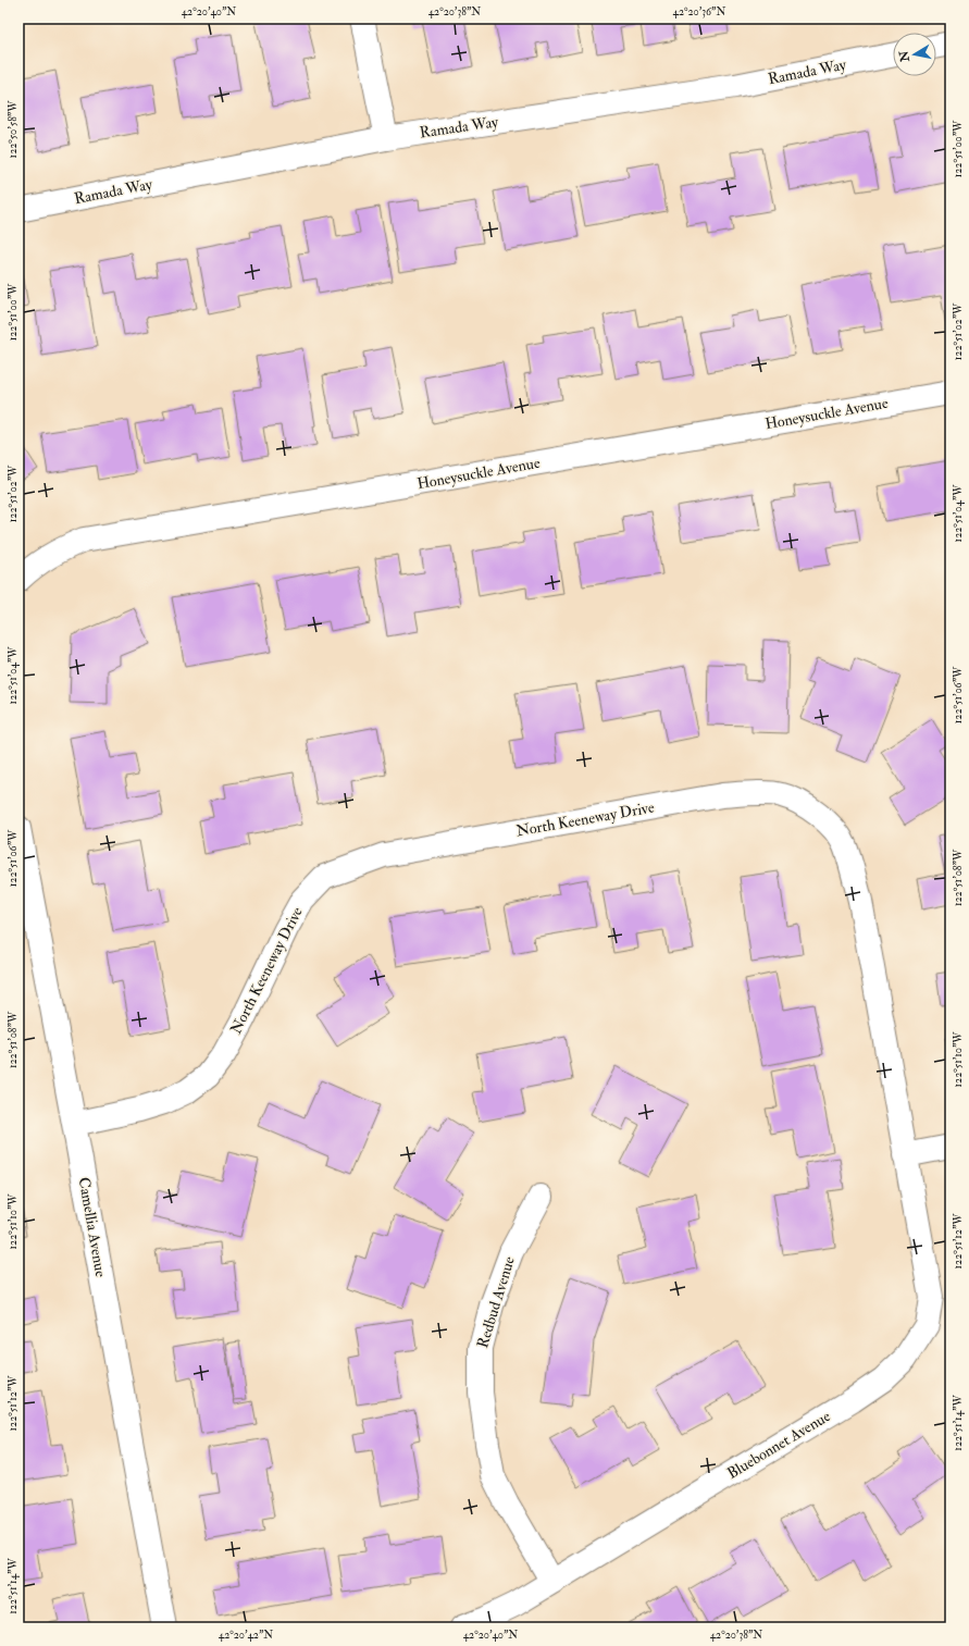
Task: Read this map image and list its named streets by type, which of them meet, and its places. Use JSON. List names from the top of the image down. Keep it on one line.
{"streets":{"street":["Ramada Way","Honeysuckle Avenue","North Keeneway Drive","Camellia Avenue","Redbud Avenue","Bluebonnet Avenue"]},"crossings":[["North Keeneway Drive","Camellia Avenue"],["North Keeneway Drive","Bluebonnet Avenue"],["Redbud Avenue","Bluebonnet Avenue"]],"north":"left","coordinates":["42°20'40\"N","42°20'38\"N","42°20'36\"N","122°50'58\"W","122°51'00\"W","122°51'02\"W","122°51'04\"W","122°51'06\"W","122°51'08\"W","122°51'10\"W","122°51'12\"W","122°51'14\"W","42°20'42\"N"]}
